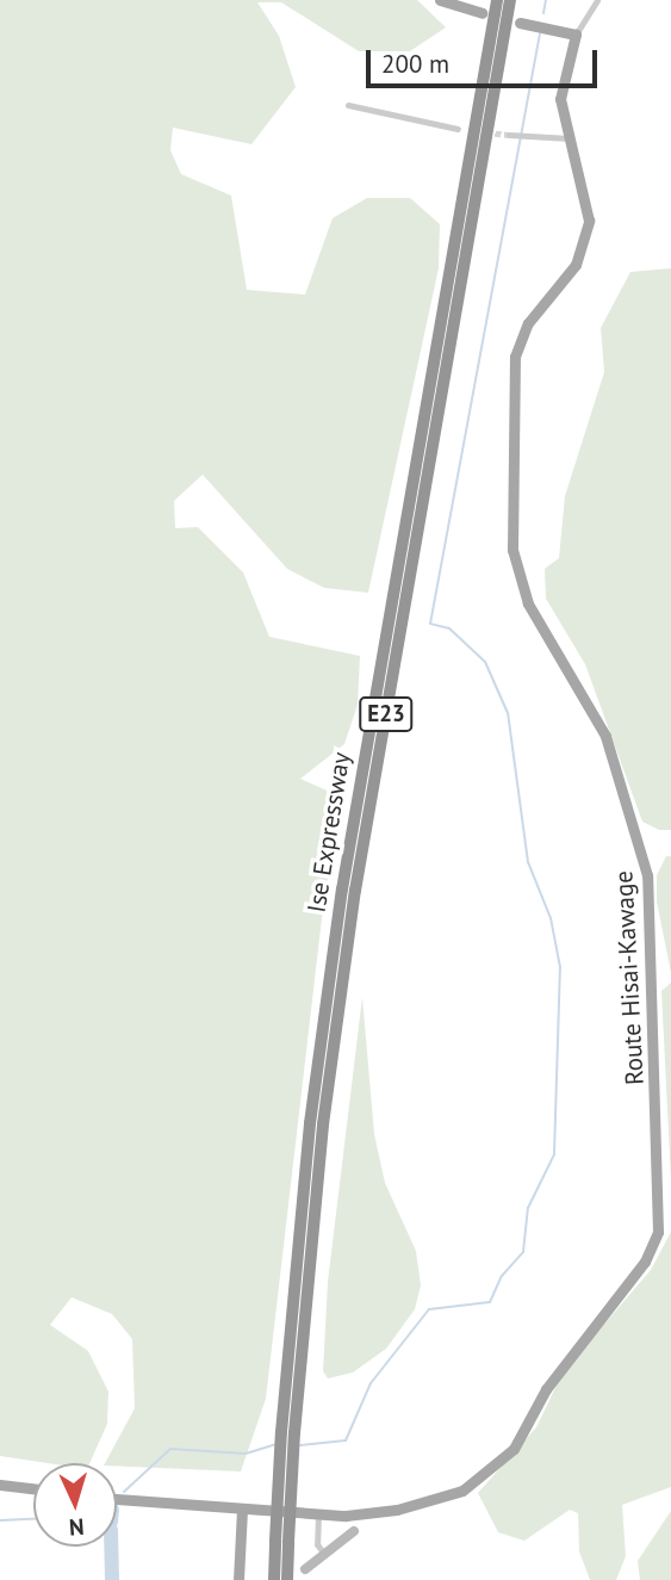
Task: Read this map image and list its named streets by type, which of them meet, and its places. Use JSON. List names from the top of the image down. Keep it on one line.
{"streets":{"highway":["E23","Ise Expressway"],"main road":["Route Hisai-Kawage"]},"scale_bar":"200 m","north":"bottom"}
